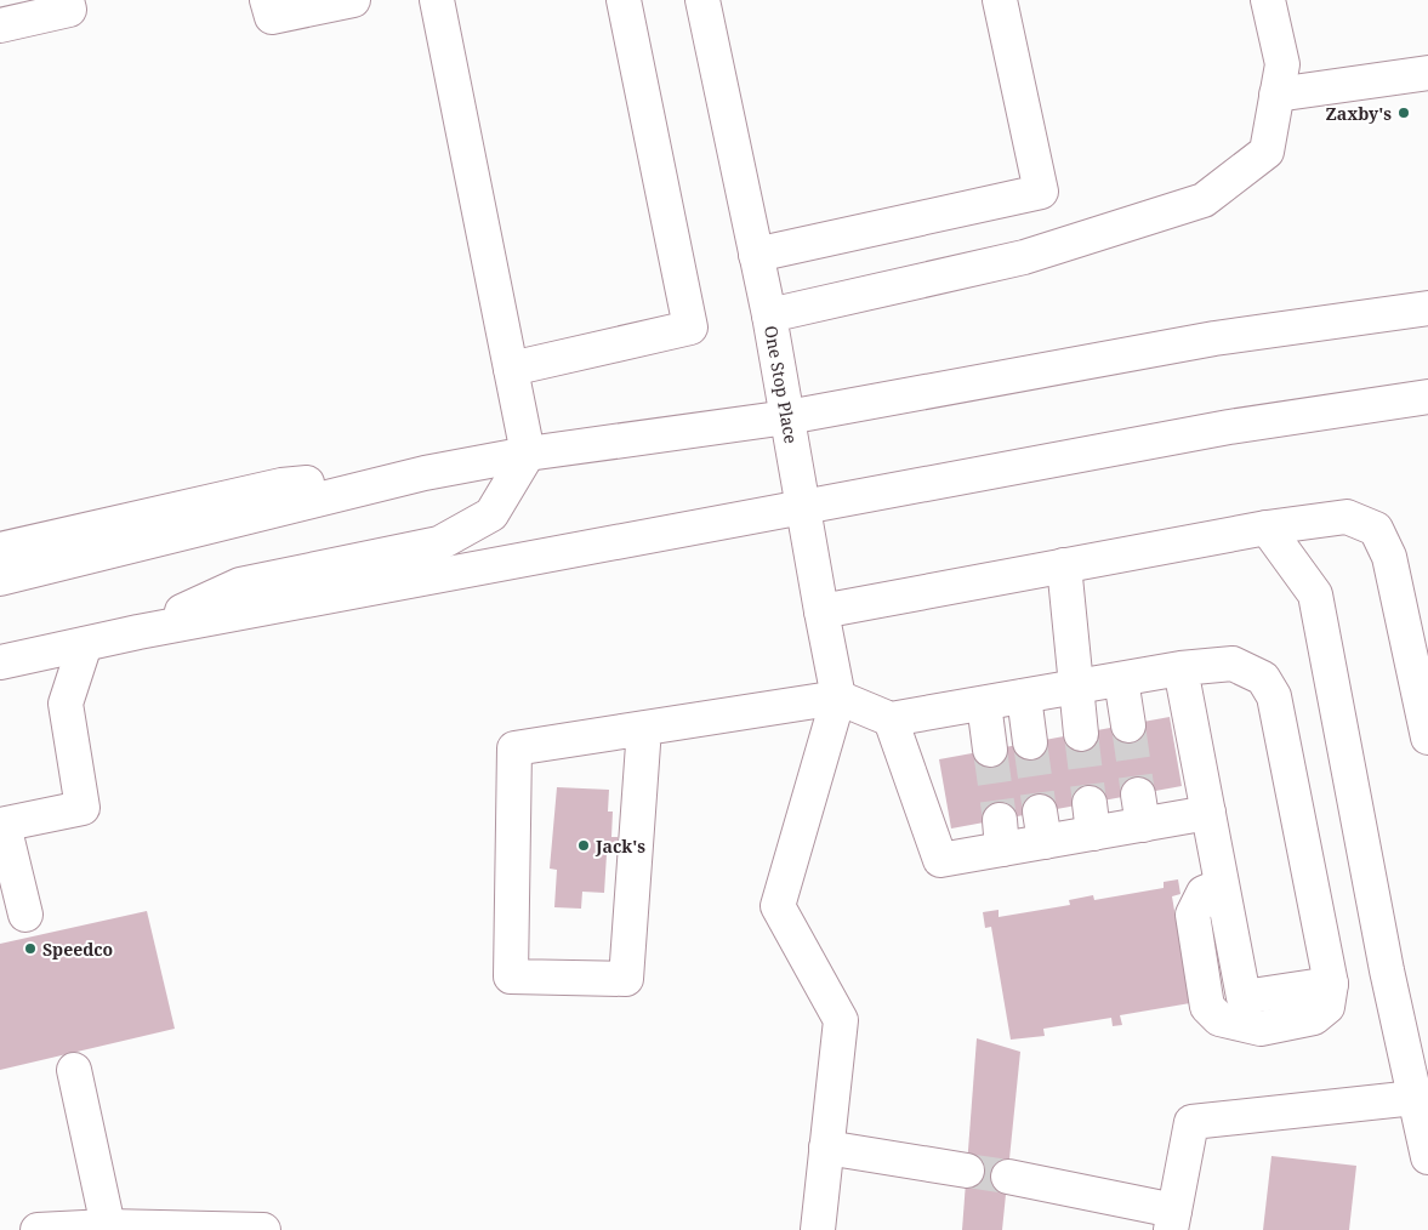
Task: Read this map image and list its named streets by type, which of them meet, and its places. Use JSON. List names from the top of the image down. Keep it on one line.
{"streets":{"main road":["One Stop Place"]},"places":["Zaxby's","Jack's","Speedco"]}
